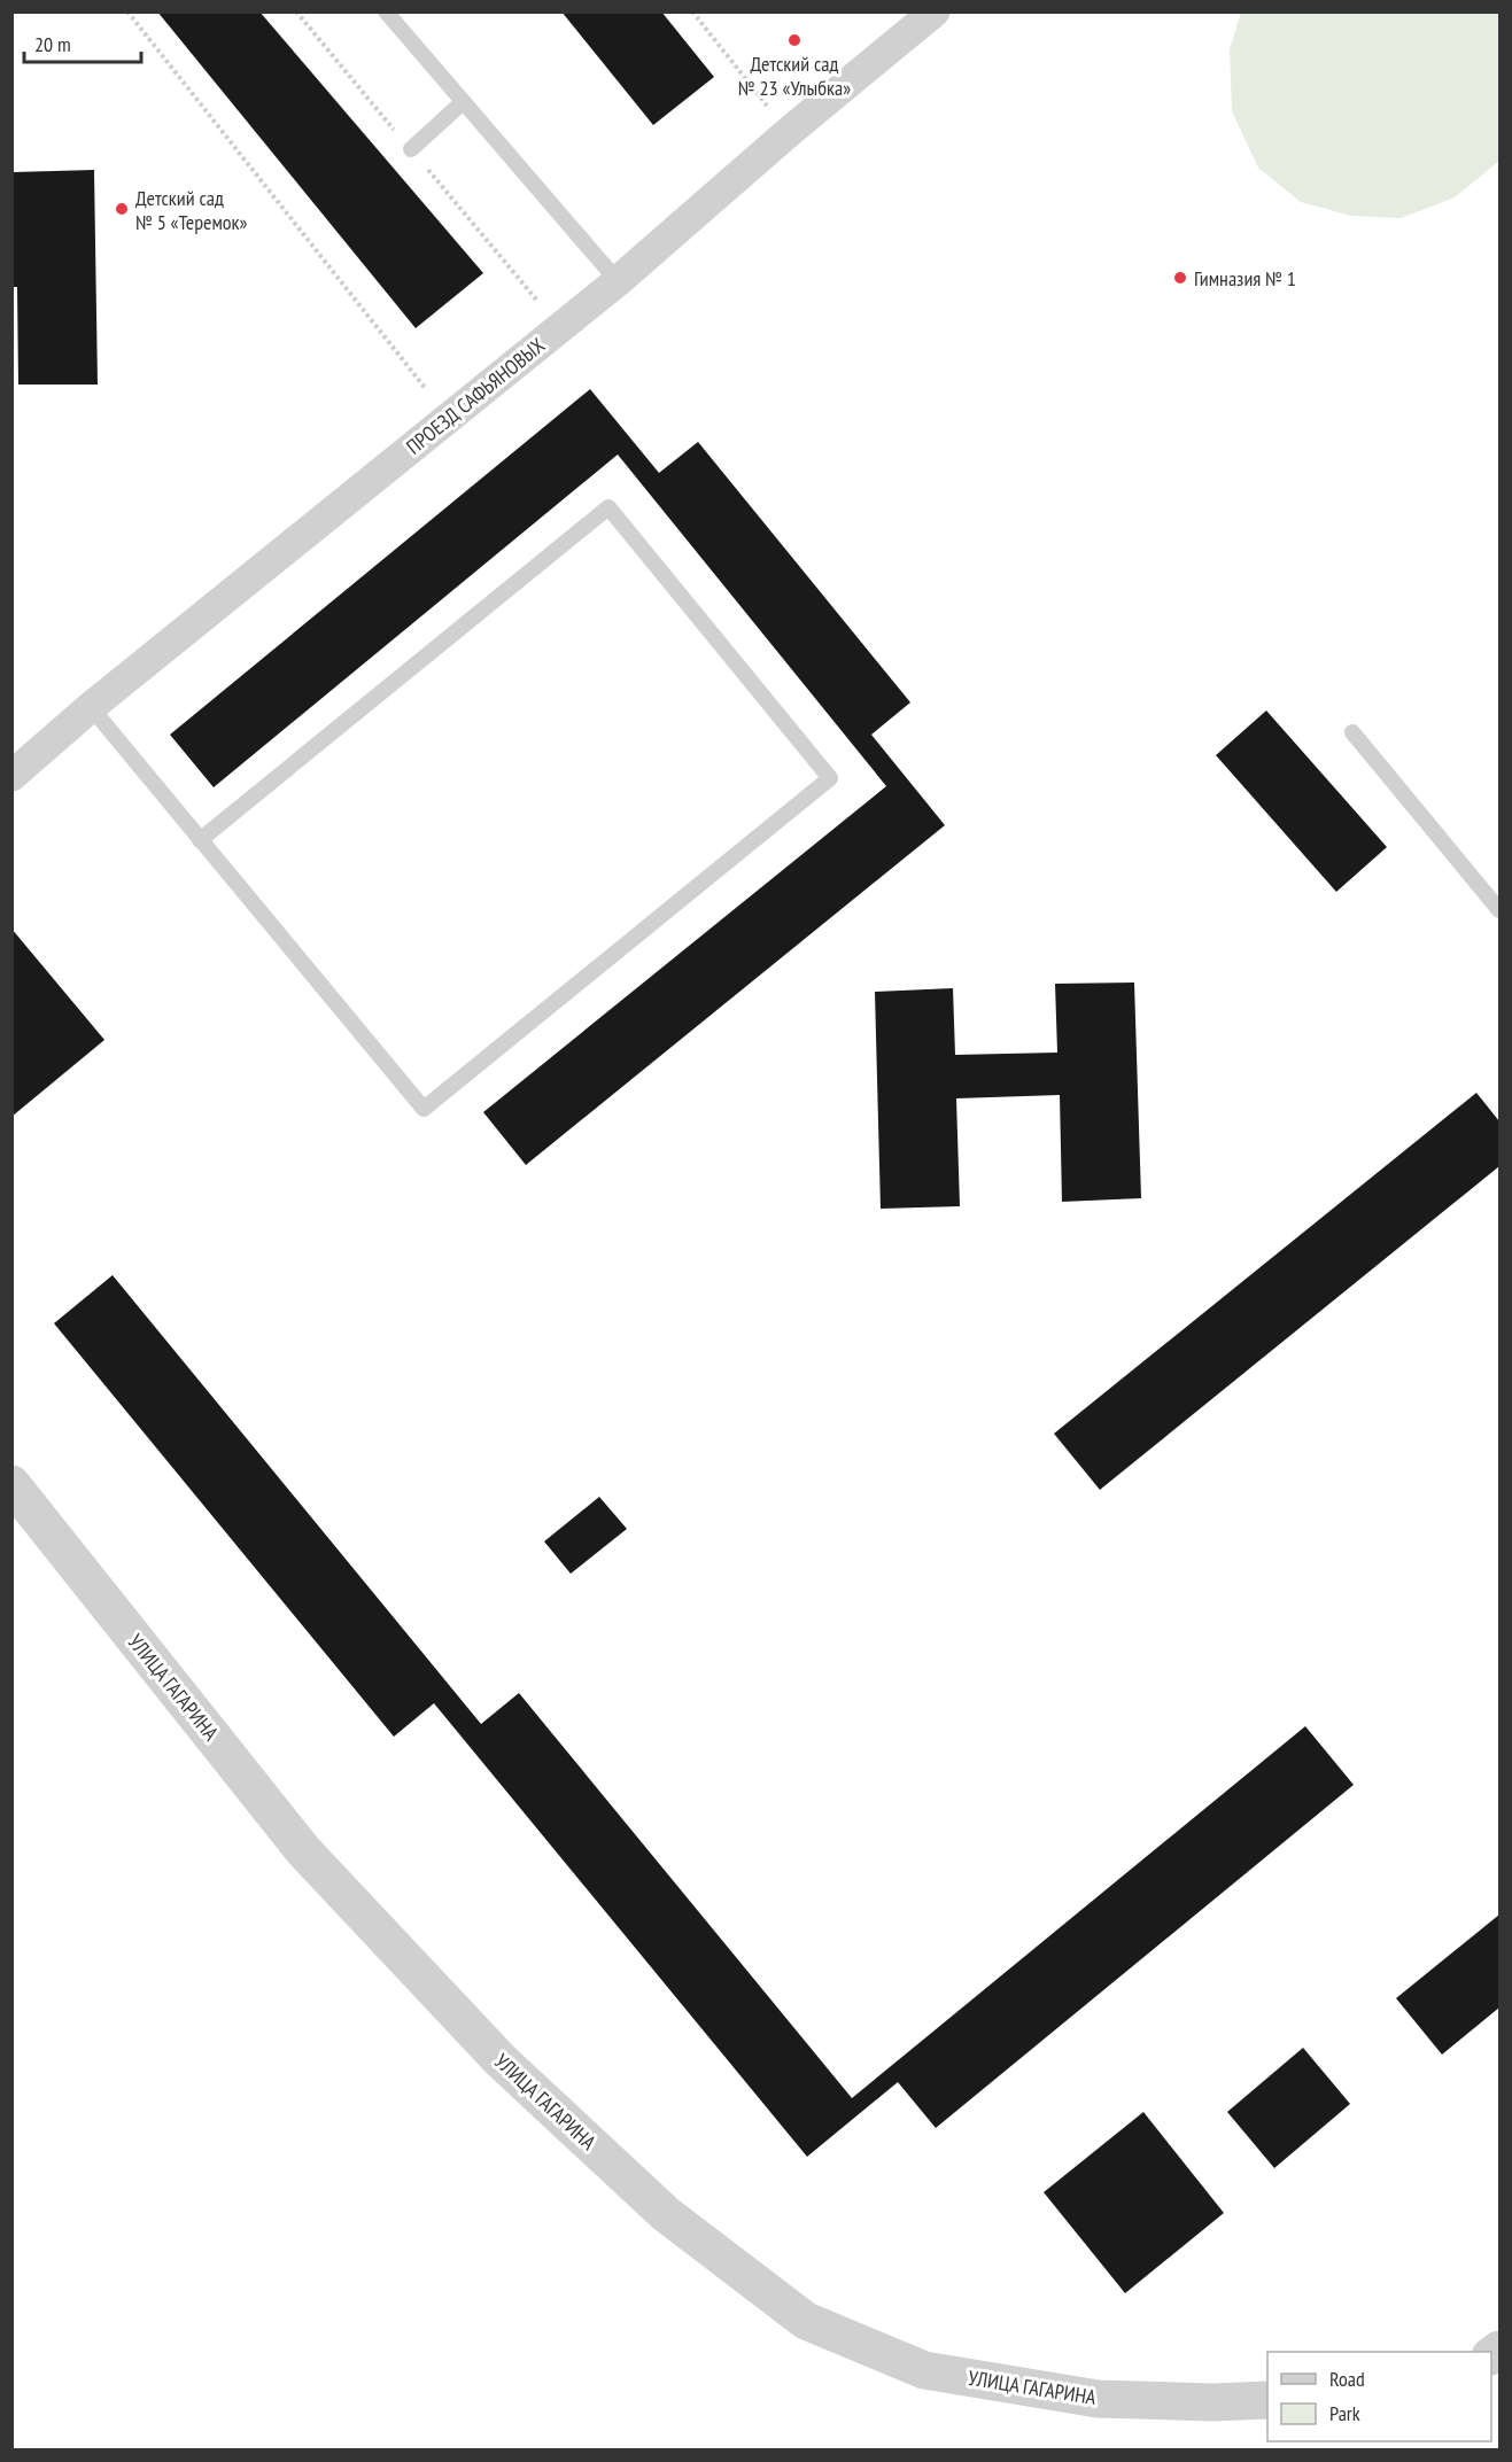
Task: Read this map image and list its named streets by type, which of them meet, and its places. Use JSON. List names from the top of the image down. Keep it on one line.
{"streets":{"street":["ПРОЕЗД САФЬЯНОВЫХ","УЛИЦА ГАГАРИНА"]},"places":["Детский сад № 23 «Улыбка»","Детский сад № 5 «Теремок»","Гимназия № 1"],"legend":["Road","Park"],"scale_bar":"20 m"}
